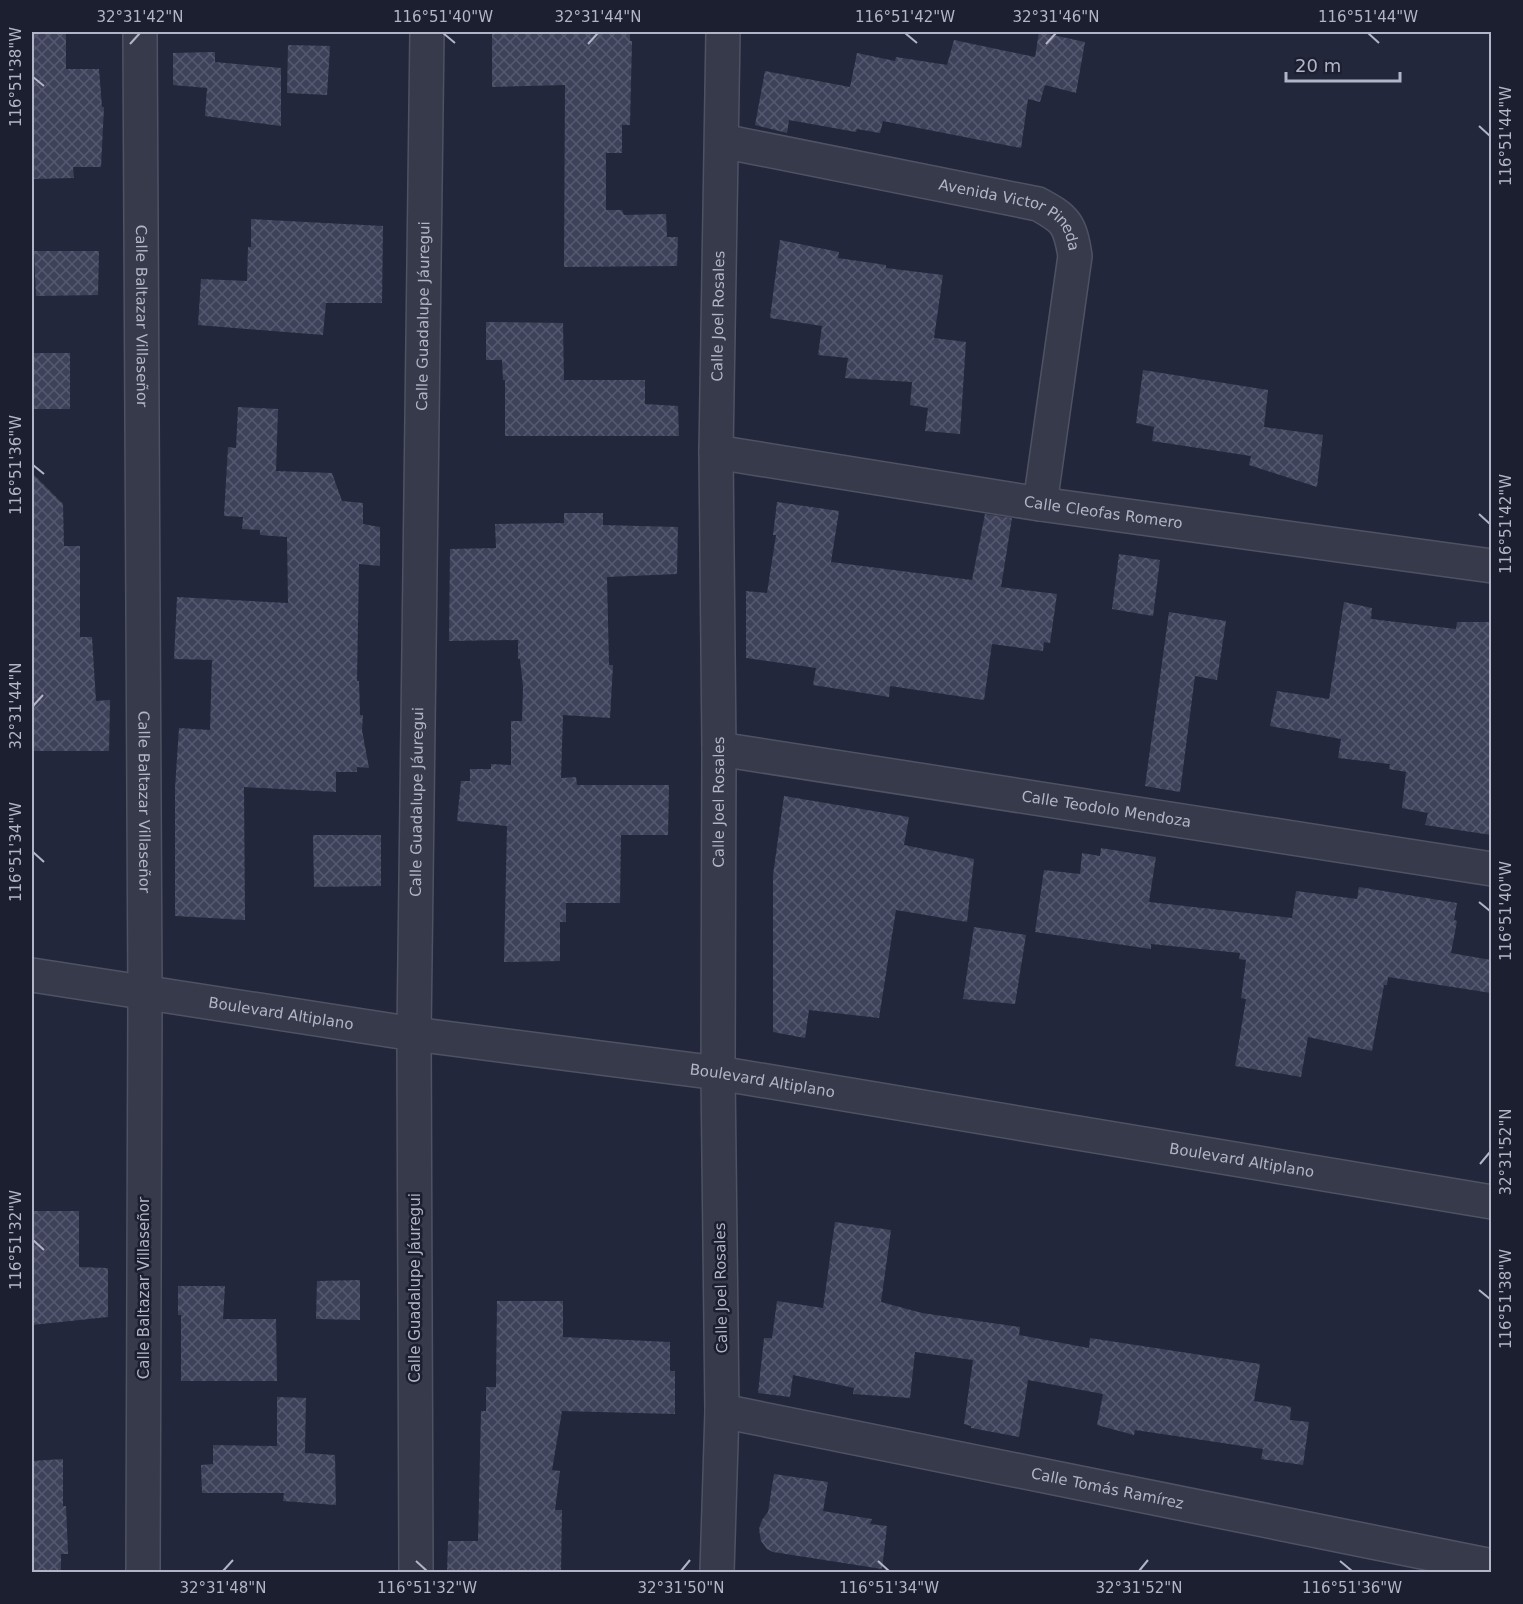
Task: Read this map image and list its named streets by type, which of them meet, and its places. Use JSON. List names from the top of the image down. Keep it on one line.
{"streets":{"street":["Avenida Victor Pineda","Calle Baltazar Villaseñor","Calle Guadalupe Jáuregui","Calle Joel Rosales","Calle Cleofas Romero","Calle Teodolo Mendoza","Boulevard Altiplano","Calle Tomás Ramírez"]},"crossings":[["Avenida Victor Pineda","Calle Joel Rosales"],["Avenida Victor Pineda","Calle Cleofas Romero"],["Calle Baltazar Villaseñor","Boulevard Altiplano"],["Calle Guadalupe Jáuregui","Boulevard Altiplano"],["Calle Joel Rosales","Calle Cleofas Romero"],["Calle Joel Rosales","Calle Teodolo Mendoza"],["Calle Joel Rosales","Boulevard Altiplano"],["Calle Joel Rosales","Calle Tomás Ramírez"]],"scale_bar":"20 m","coordinates":["32°31'42\"N","116°51'40\"W","32°31'44\"N","116°51'42\"W","32°31'46\"N","116°51'44\"W","116°51'38\"W","116°51'36\"W","116°51'34\"W","32°31'52\"N","116°51'32\"W","32°31'48\"N","32°31'50\"N"]}
